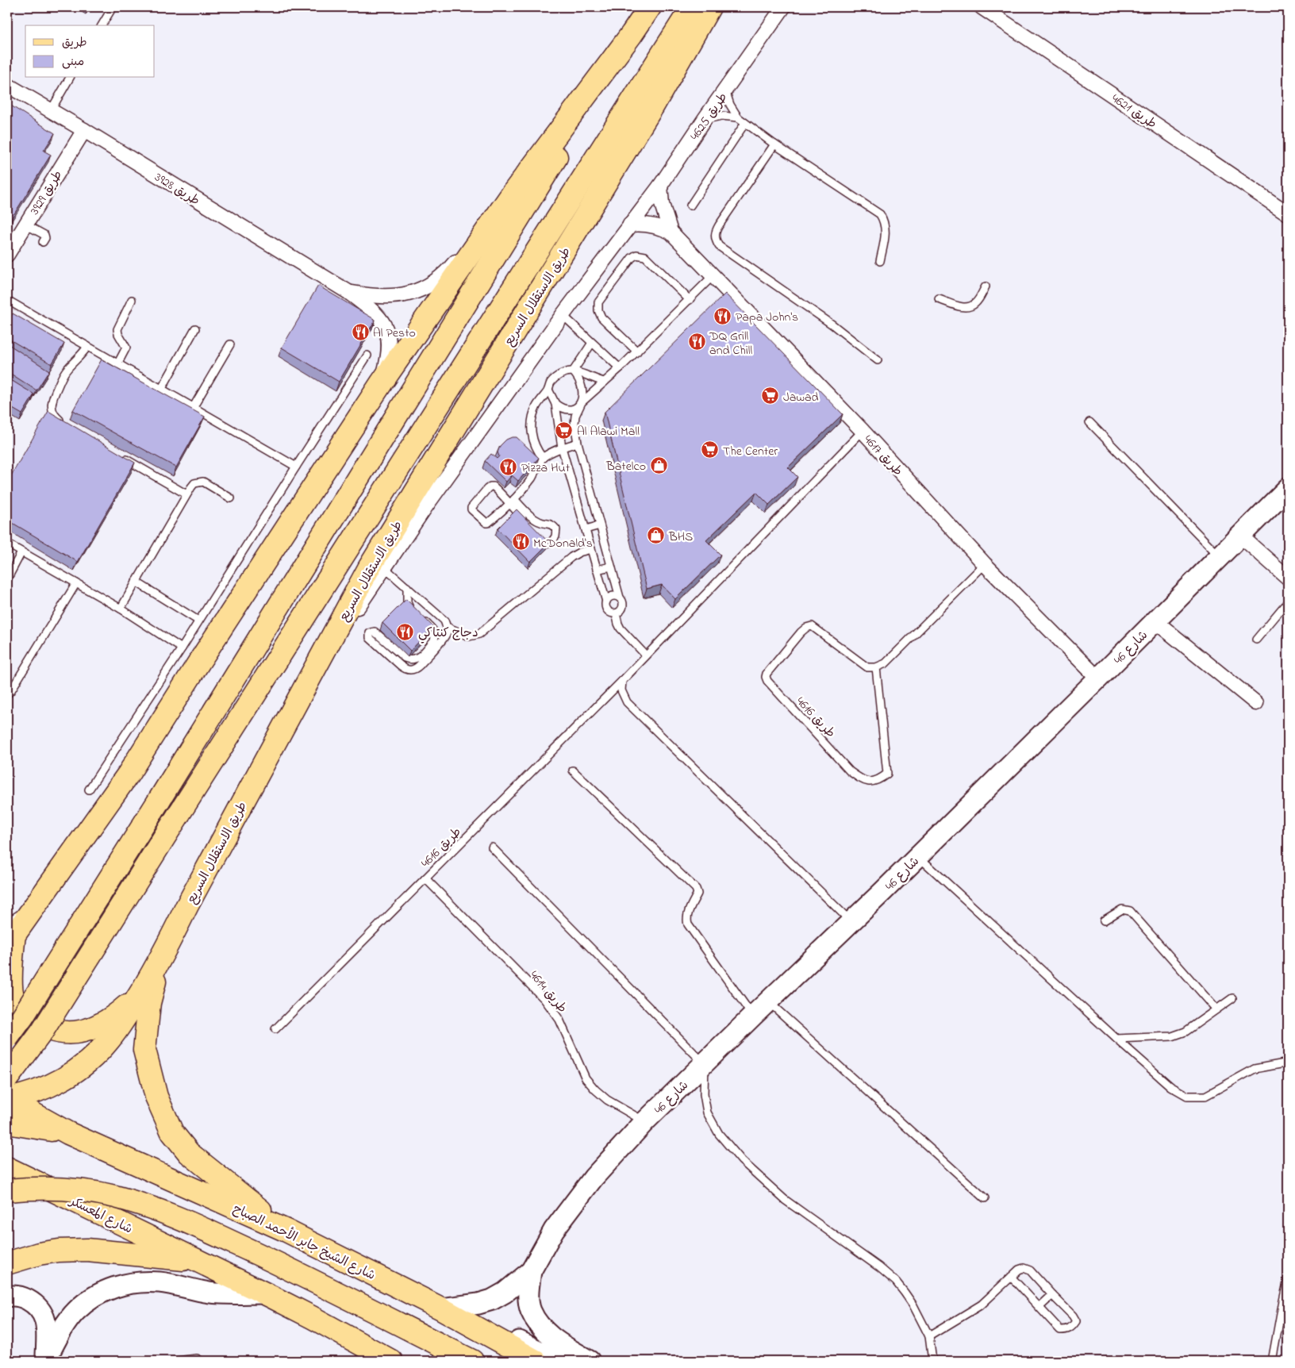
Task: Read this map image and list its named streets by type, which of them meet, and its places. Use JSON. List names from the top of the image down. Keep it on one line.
{"streets":{"main road":["طريق الاستقلال السريع","شارع المعسكر","شارع الشيخ جابر الأحمد الصباح"],"street":["طريق 4621","طريق 4625","طريق 3928","طريق 3929","طريق 4617","شارع 46"],"lane":["طريق 4616","طريق 4614"]},"crossings":[["طريق 4625","طريق الاستقلال السريع"],["طريق 4625","طريق 4617"],["طريق 3928","طريق 3929"],["طريق 4617","شارع 46"],["طريق 4617","طريق 4616"],["شارع 46","طريق 4614"],["شارع 46","شارع الشيخ جابر الأحمد الصباح"],["طريق 4616","طريق 4614"]],"places":{"restaurant":["Papa John's","Al Pesto","DQ Grill and Chill","Pizza Hut","McDonald's","دجاج كنتاكي"],"supermarket":["Jawad","Al Alawi Mall","The Center"],"shop":["Batelco","BHS"]},"legend":["طريق","مبنى"]}
